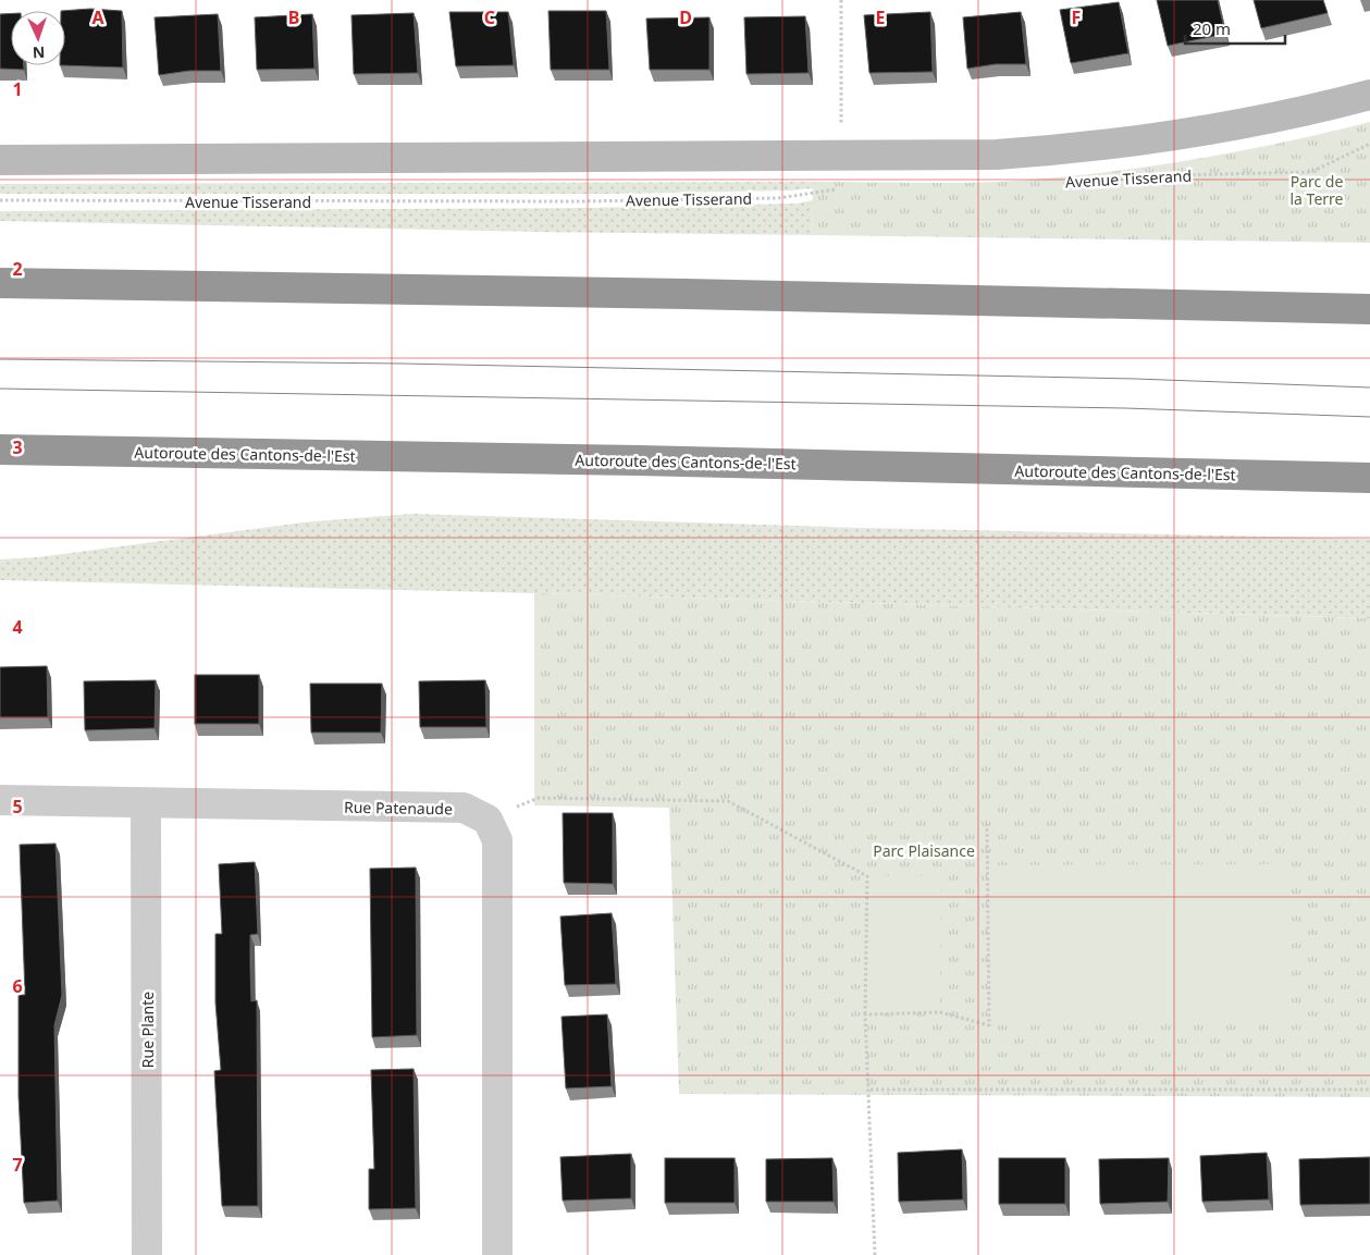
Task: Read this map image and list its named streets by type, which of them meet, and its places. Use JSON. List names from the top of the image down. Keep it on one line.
{"streets":{"highway":["Autoroute des Cantons-de-l'Est"],"street":["Avenue Tisserand","Rue Patenaude","Rue Plante"]},"crossings":[["Rue Patenaude","Rue Plante"]],"parks":["Parc de la Terre","Parc Plaisance"],"scale_bar":"20 m","north":"bottom","grid":{"columns":["A","B","C","D","E","F"],"rows":["1","2","3","4","5","6","7"]}}
